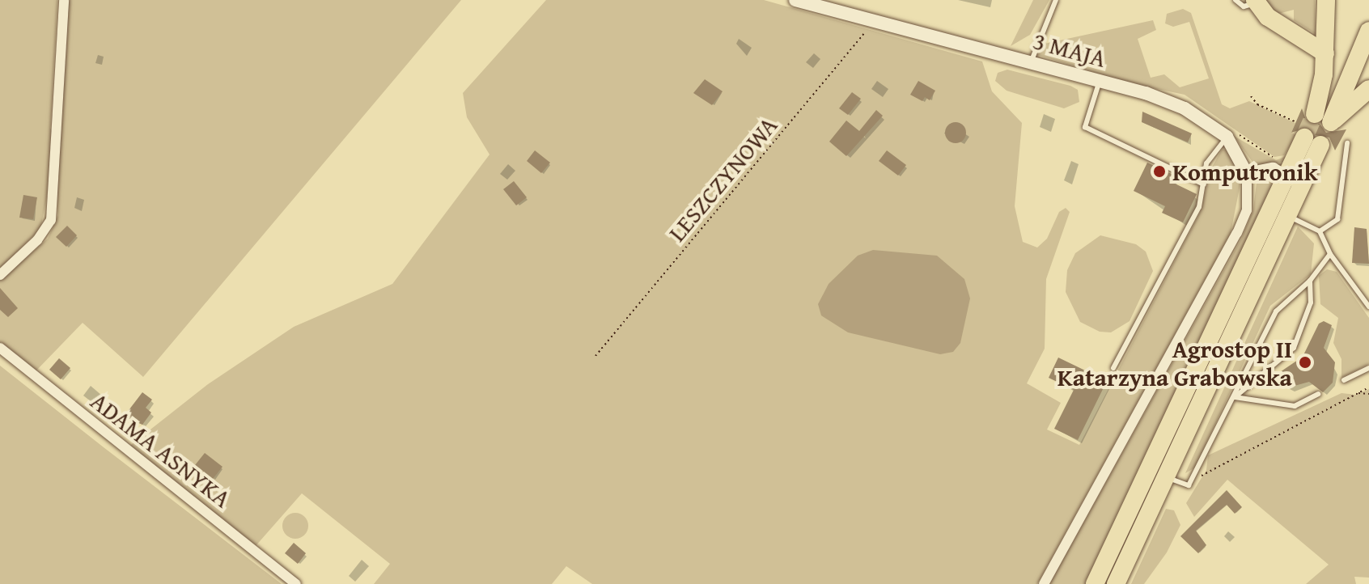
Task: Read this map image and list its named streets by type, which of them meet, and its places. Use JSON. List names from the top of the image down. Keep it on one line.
{"streets":{"street":["3 MAJA","ADAMA ASNYKA"],"path":["LESZCZYNOWA"]},"crossings":[["3 MAJA","LESZCZYNOWA"]],"places":["Komputronik","Agrostop II Katarzyna Grabowska"]}
